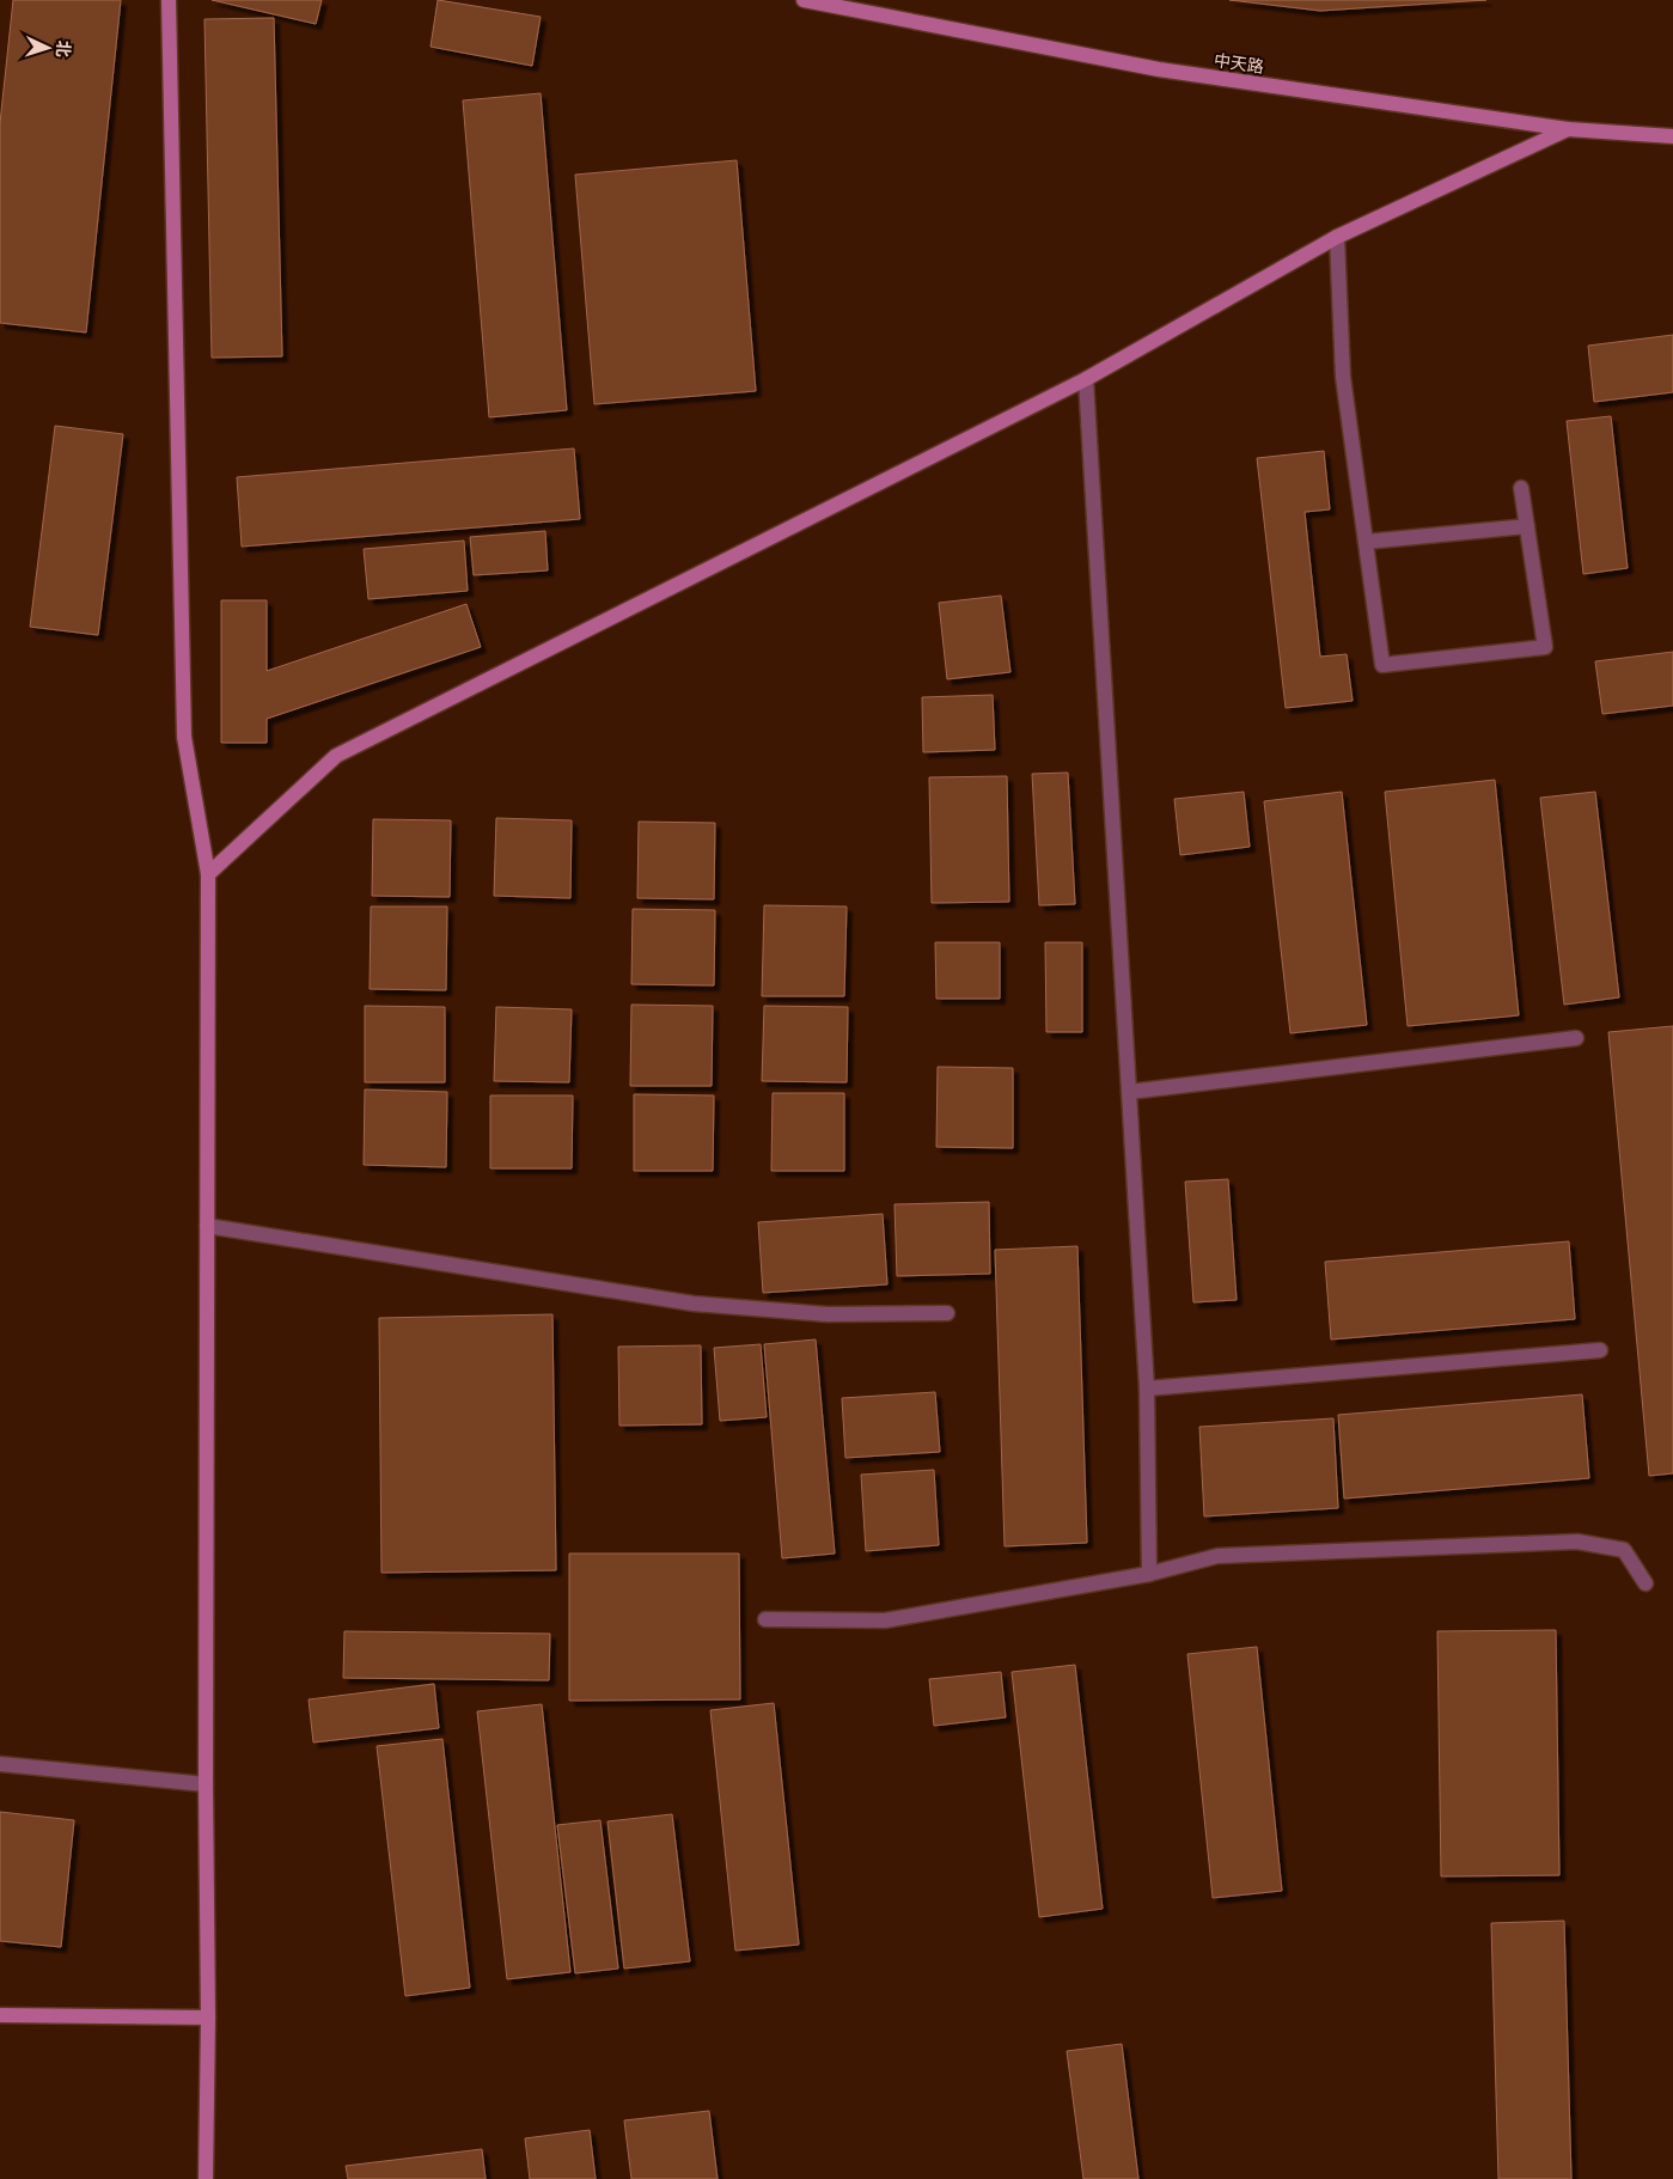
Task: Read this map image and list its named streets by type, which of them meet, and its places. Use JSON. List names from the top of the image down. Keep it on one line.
{"streets":{"street":["中天路"]},"north":"right"}
